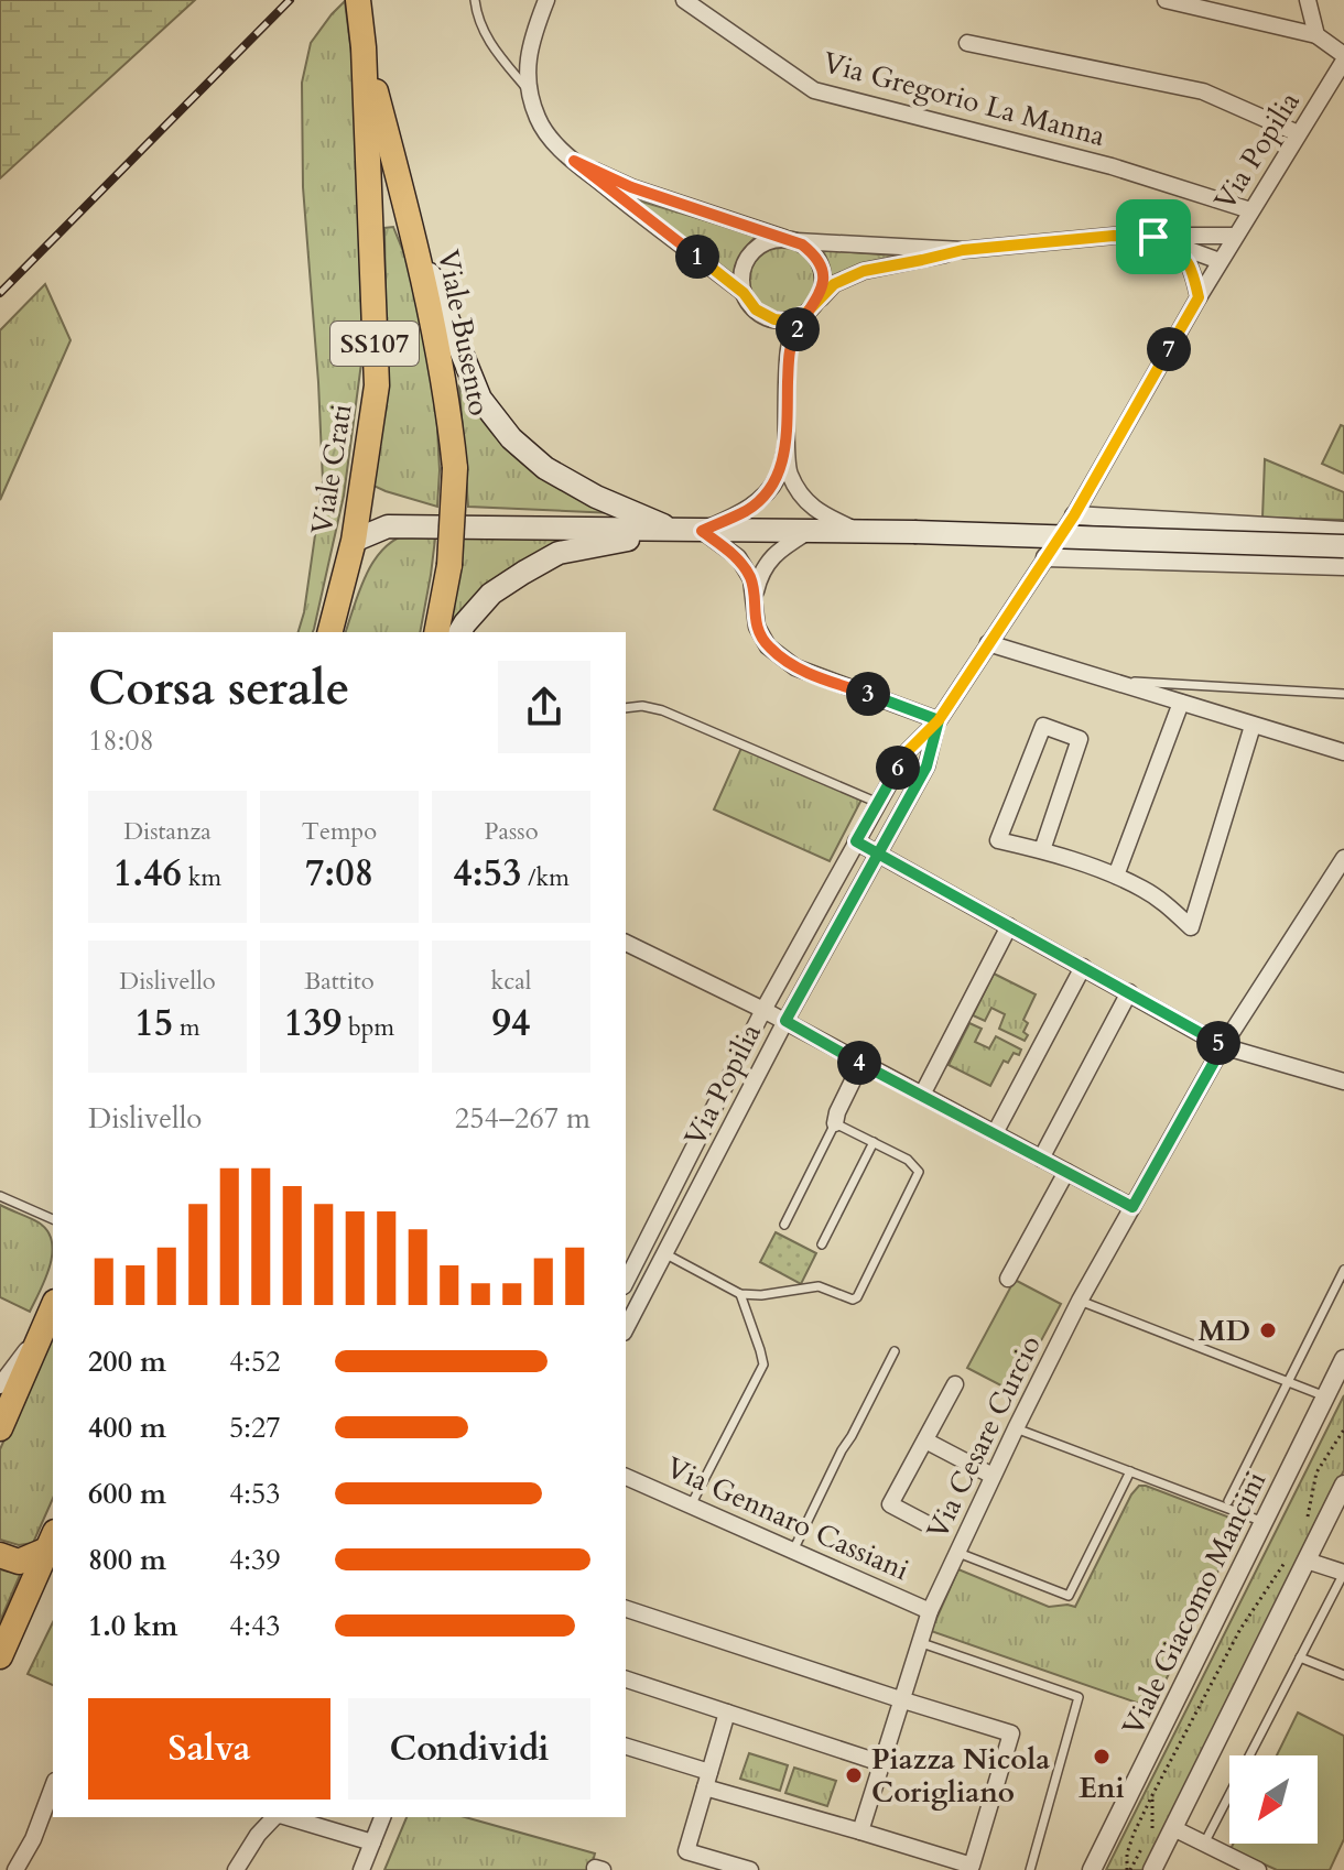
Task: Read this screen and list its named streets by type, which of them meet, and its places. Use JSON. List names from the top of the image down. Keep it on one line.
{"streets":{"main road":["Viale Busento","SS107","Viale Crati"],"street":["Via Gregorio La Manna","Via Popilia","Via Cesare Curcio","Via Gennaro Cassiani","Viale Giacomo Mancini"]},"crossings":[["Via Gregorio La Manna","Via Popilia"],["Viale Busento","SS107"],["Viale Busento","Viale Crati"],["SS107","Viale Crati"],["Via Cesare Curcio","Via Gennaro Cassiani"]],"places":["MD","Eni","Piazza Nicola Corigliano"],"north":"bottom left","page":{"pins":["1","2","7","3","6","5","4"],"heading":["Corsa serale","18:08"],"stats":[["Distanza","1.46 km"],["Tempo","7:08"],["Passo","4:53 /km"],["Dislivello","15 m"],["Battito","139 bpm"],["kcal","94"]],"chart":["Dislivello","254–267 m"],"list":[{"name":"200 m","note":"4:52"},{"name":"400 m","note":"5:27"},{"name":"600 m","note":"4:53"},{"name":"800 m","note":"4:39"},{"name":"1.0 km","note":"4:43"}],"buttons":["Salva","Condividi"]}}
